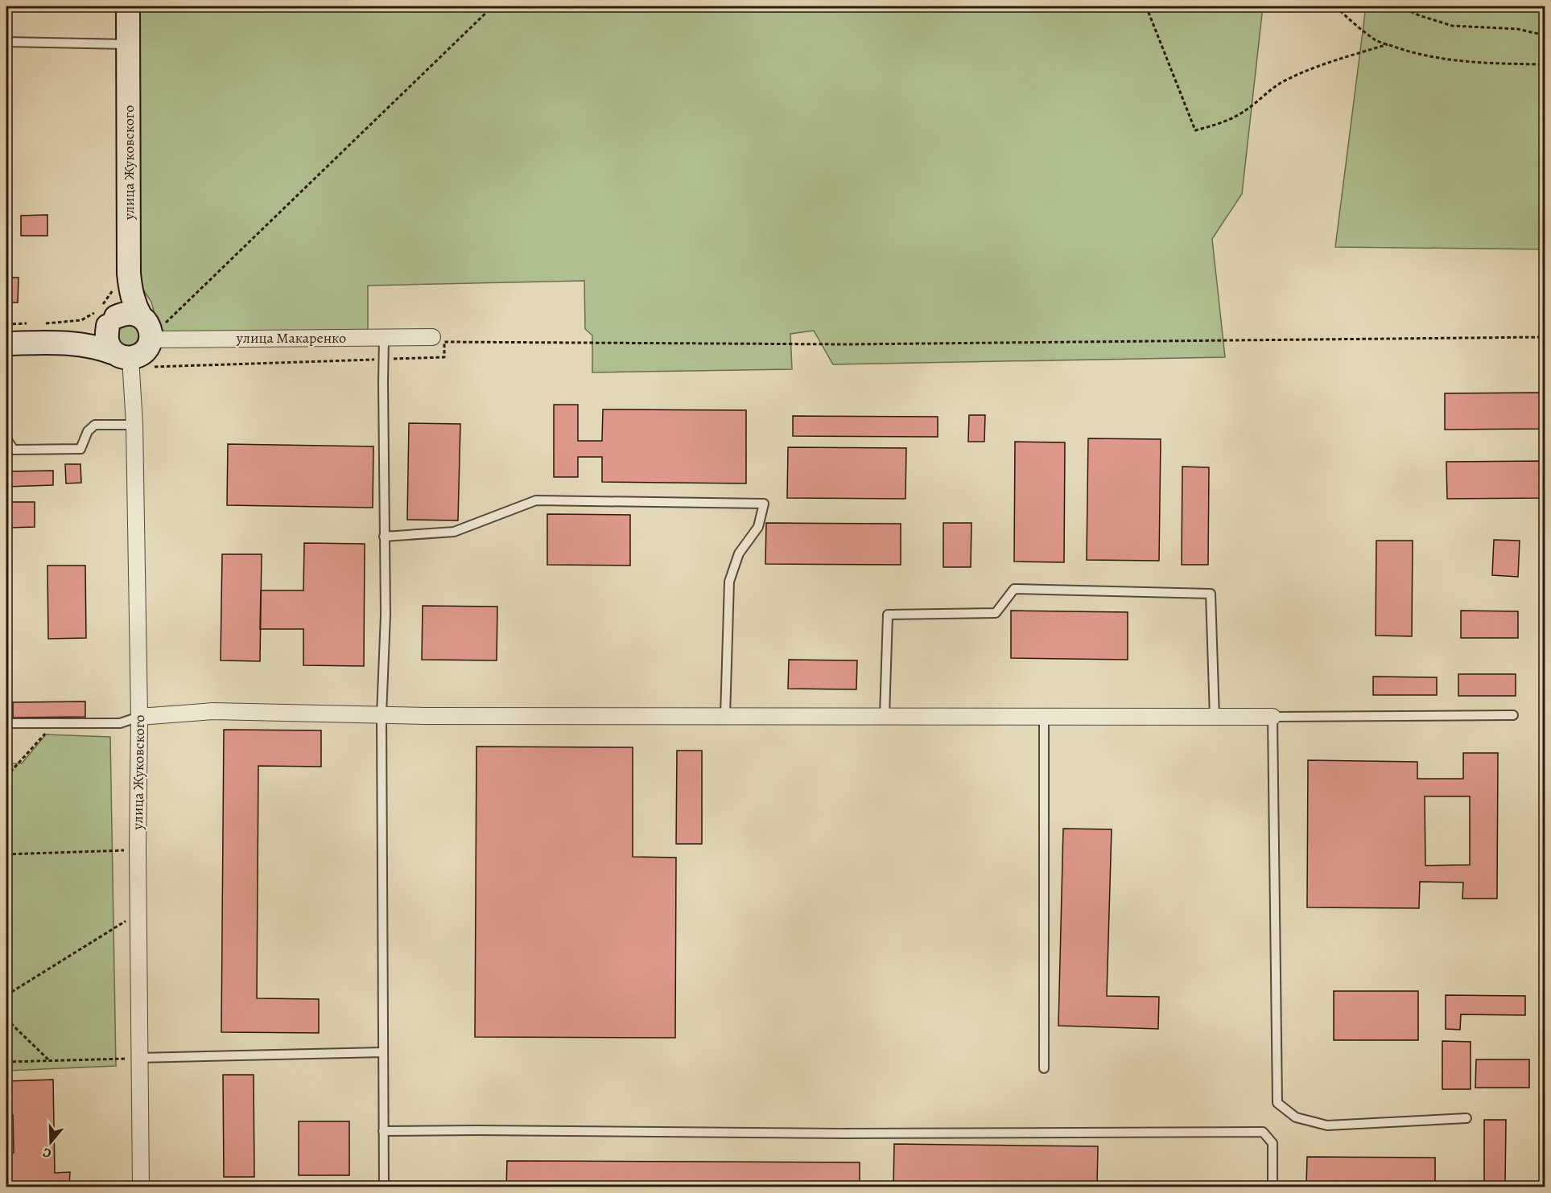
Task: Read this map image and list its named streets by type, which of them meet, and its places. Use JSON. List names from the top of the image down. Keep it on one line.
{"streets":{"street":["улица Жуковского","улица Макаренко"]},"crossings":[["улица Жуковского","улица Макаренко"]],"north":"bottom"}
